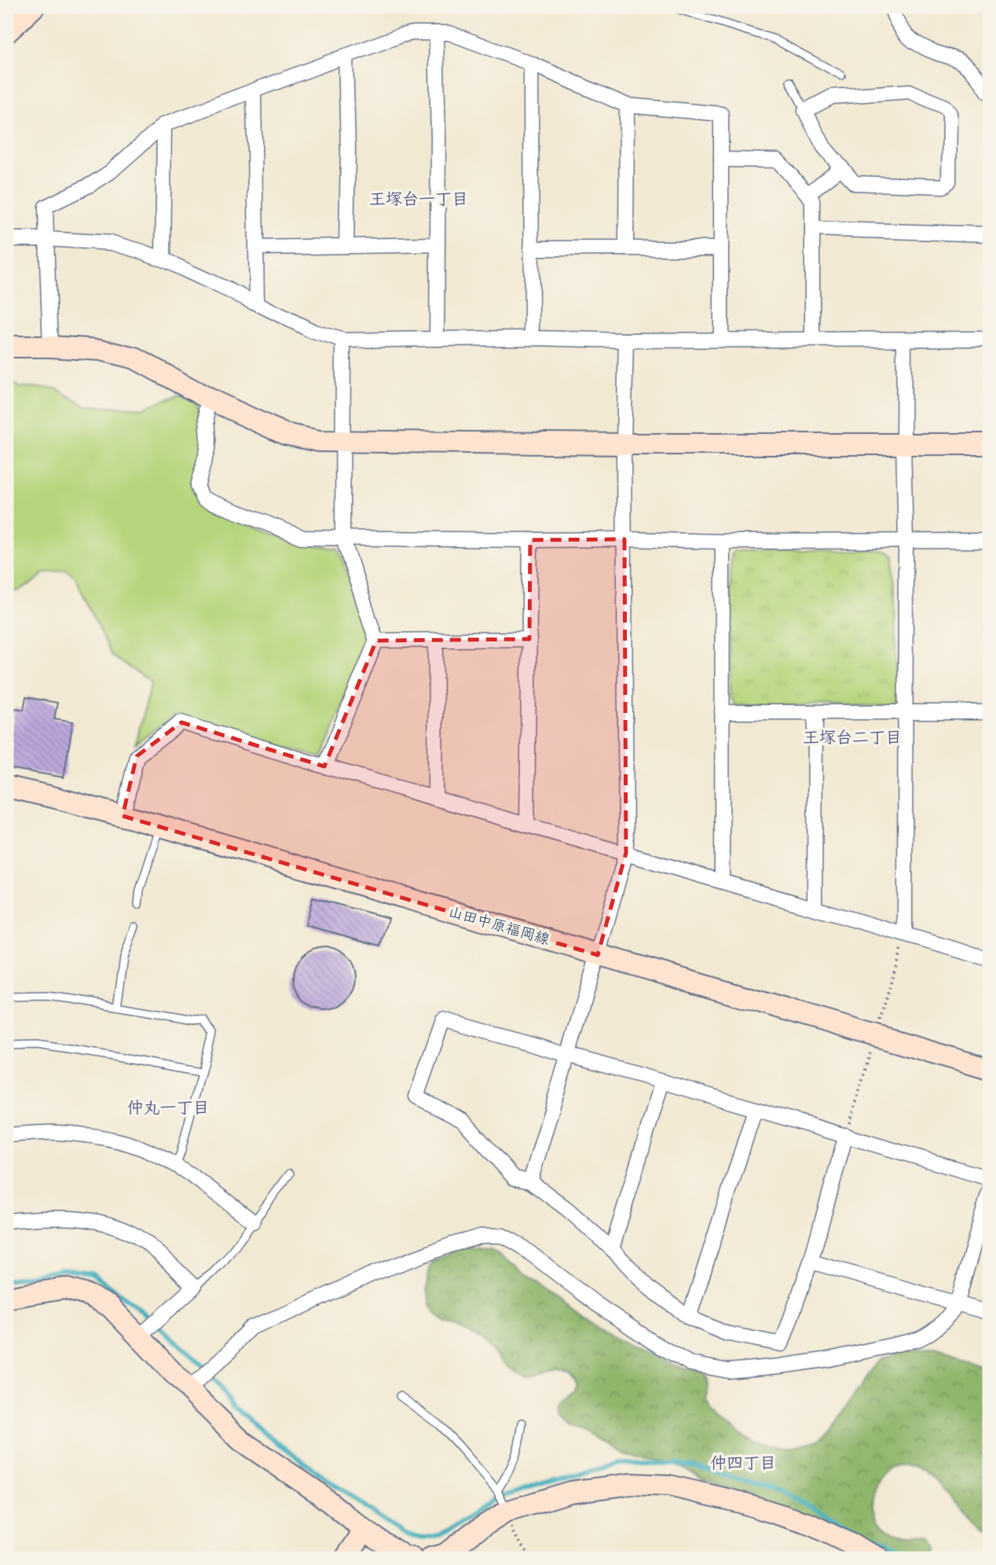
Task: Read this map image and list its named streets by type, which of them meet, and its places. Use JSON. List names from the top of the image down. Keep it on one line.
{"streets":{"street":["山田中原福岡線"]},"districts":["王塚台一丁目","王塚台二丁目","仲丸一丁目","仲四丁目"]}
